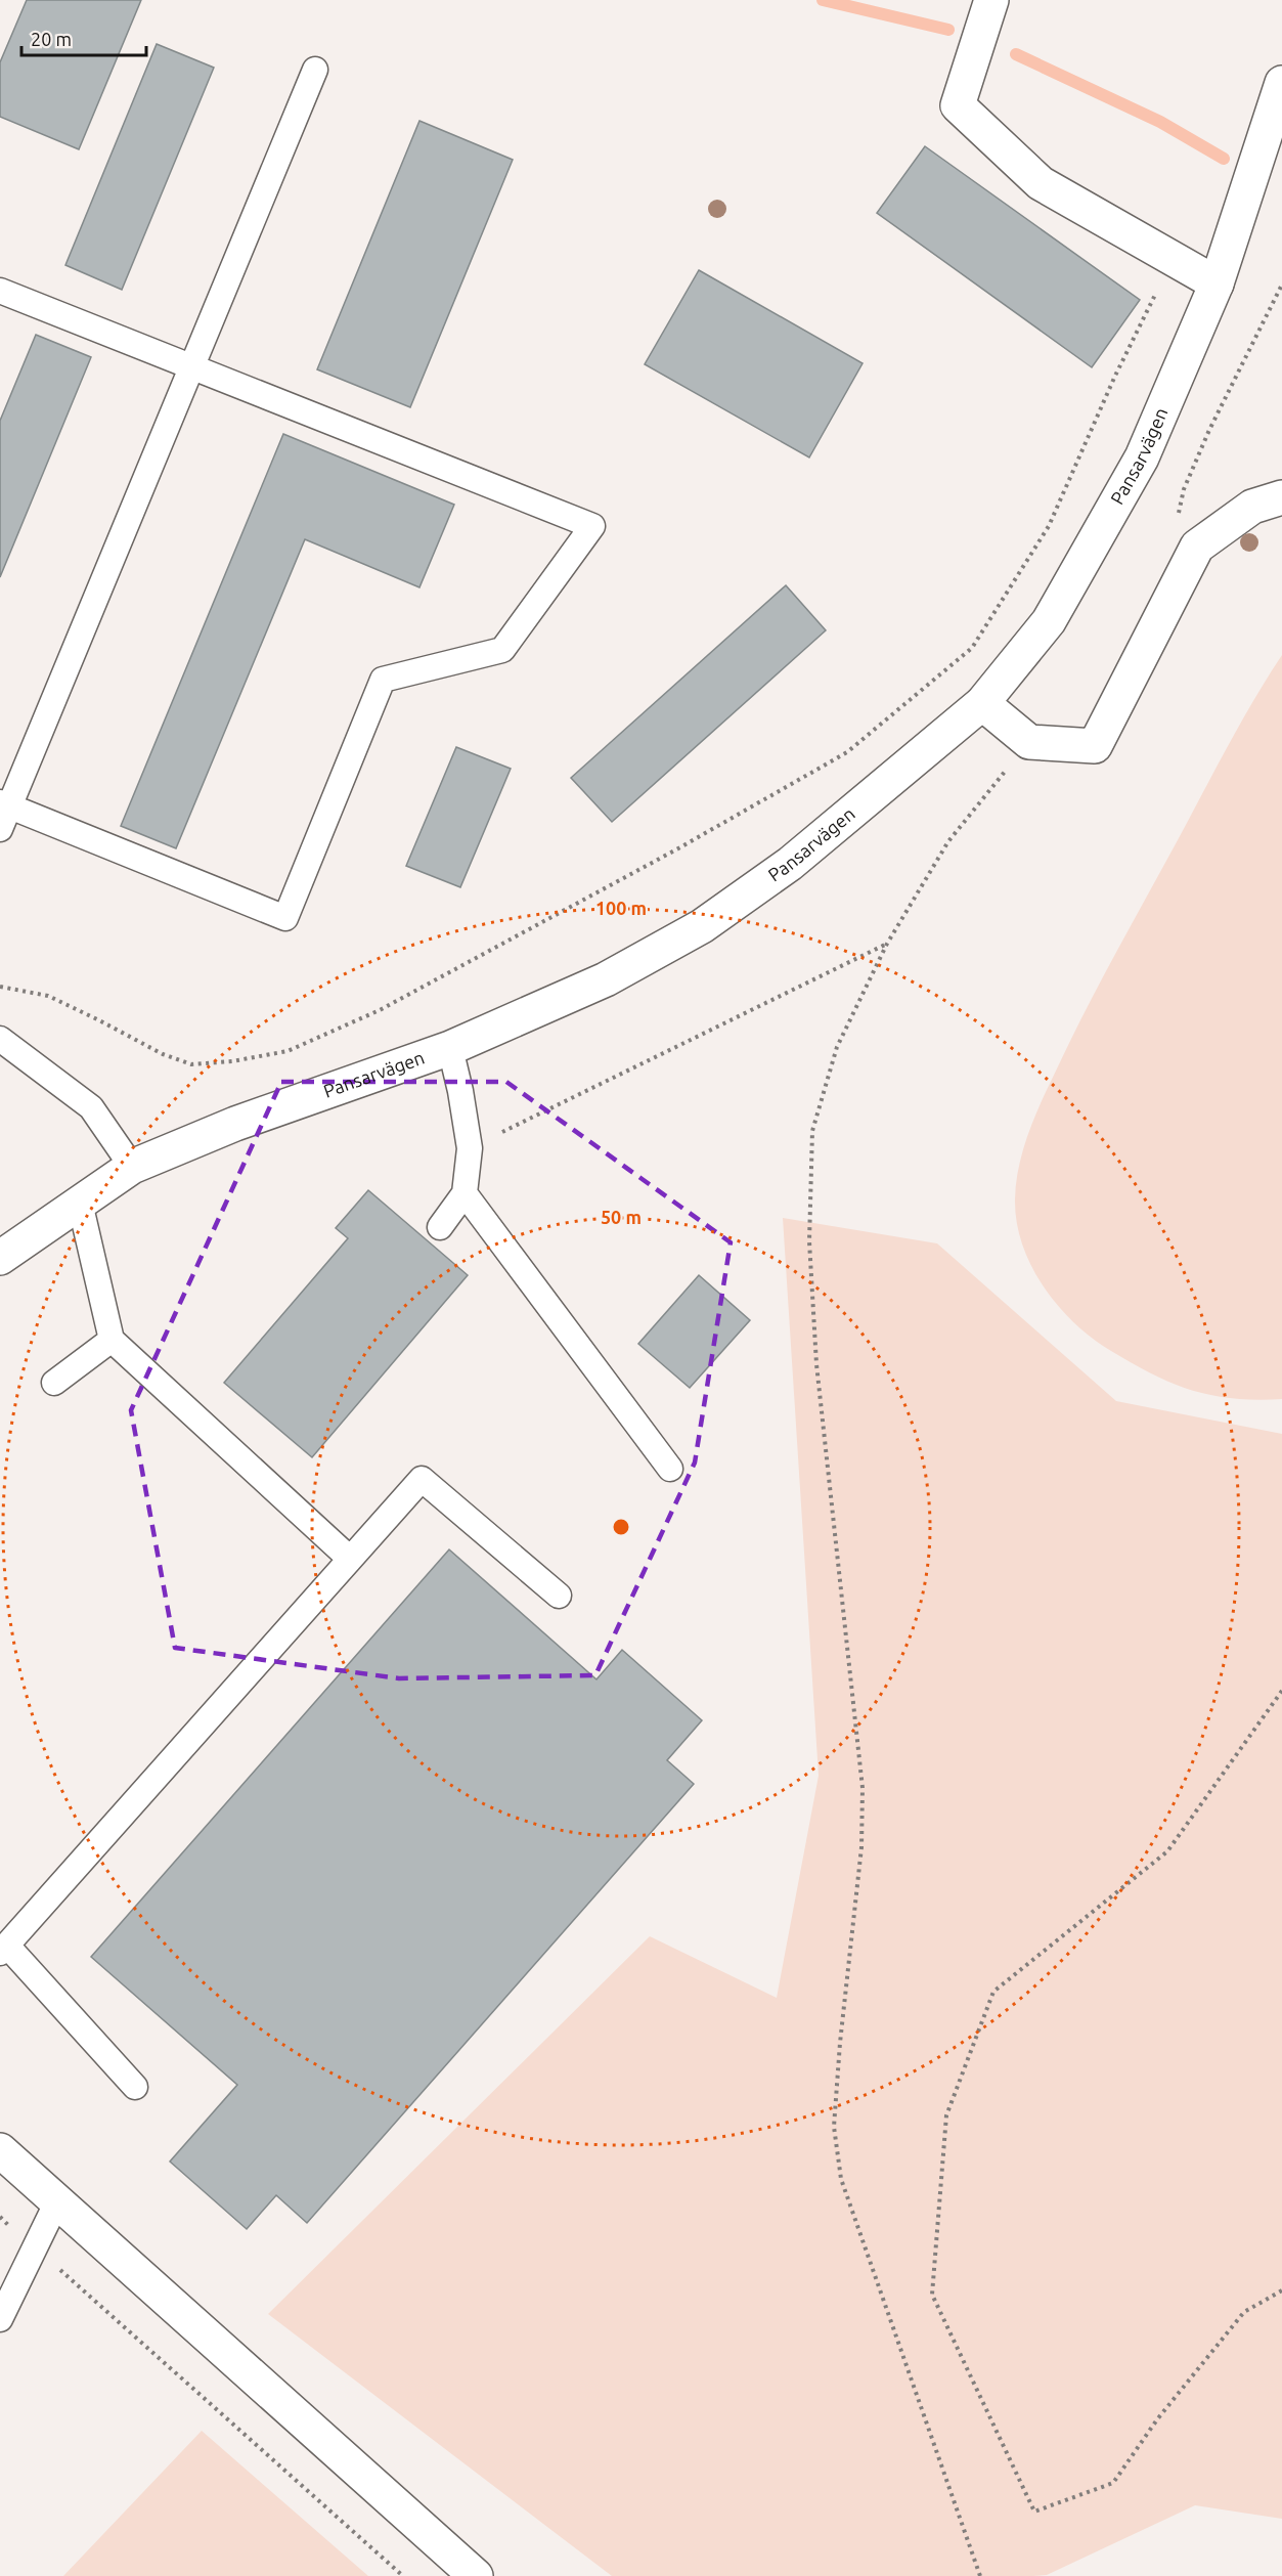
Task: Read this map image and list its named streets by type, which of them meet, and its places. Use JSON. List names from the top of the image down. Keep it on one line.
{"streets":{"street":["Pansarvägen"]},"scale_bar":"20 m","rings":["100 m","50 m"]}
